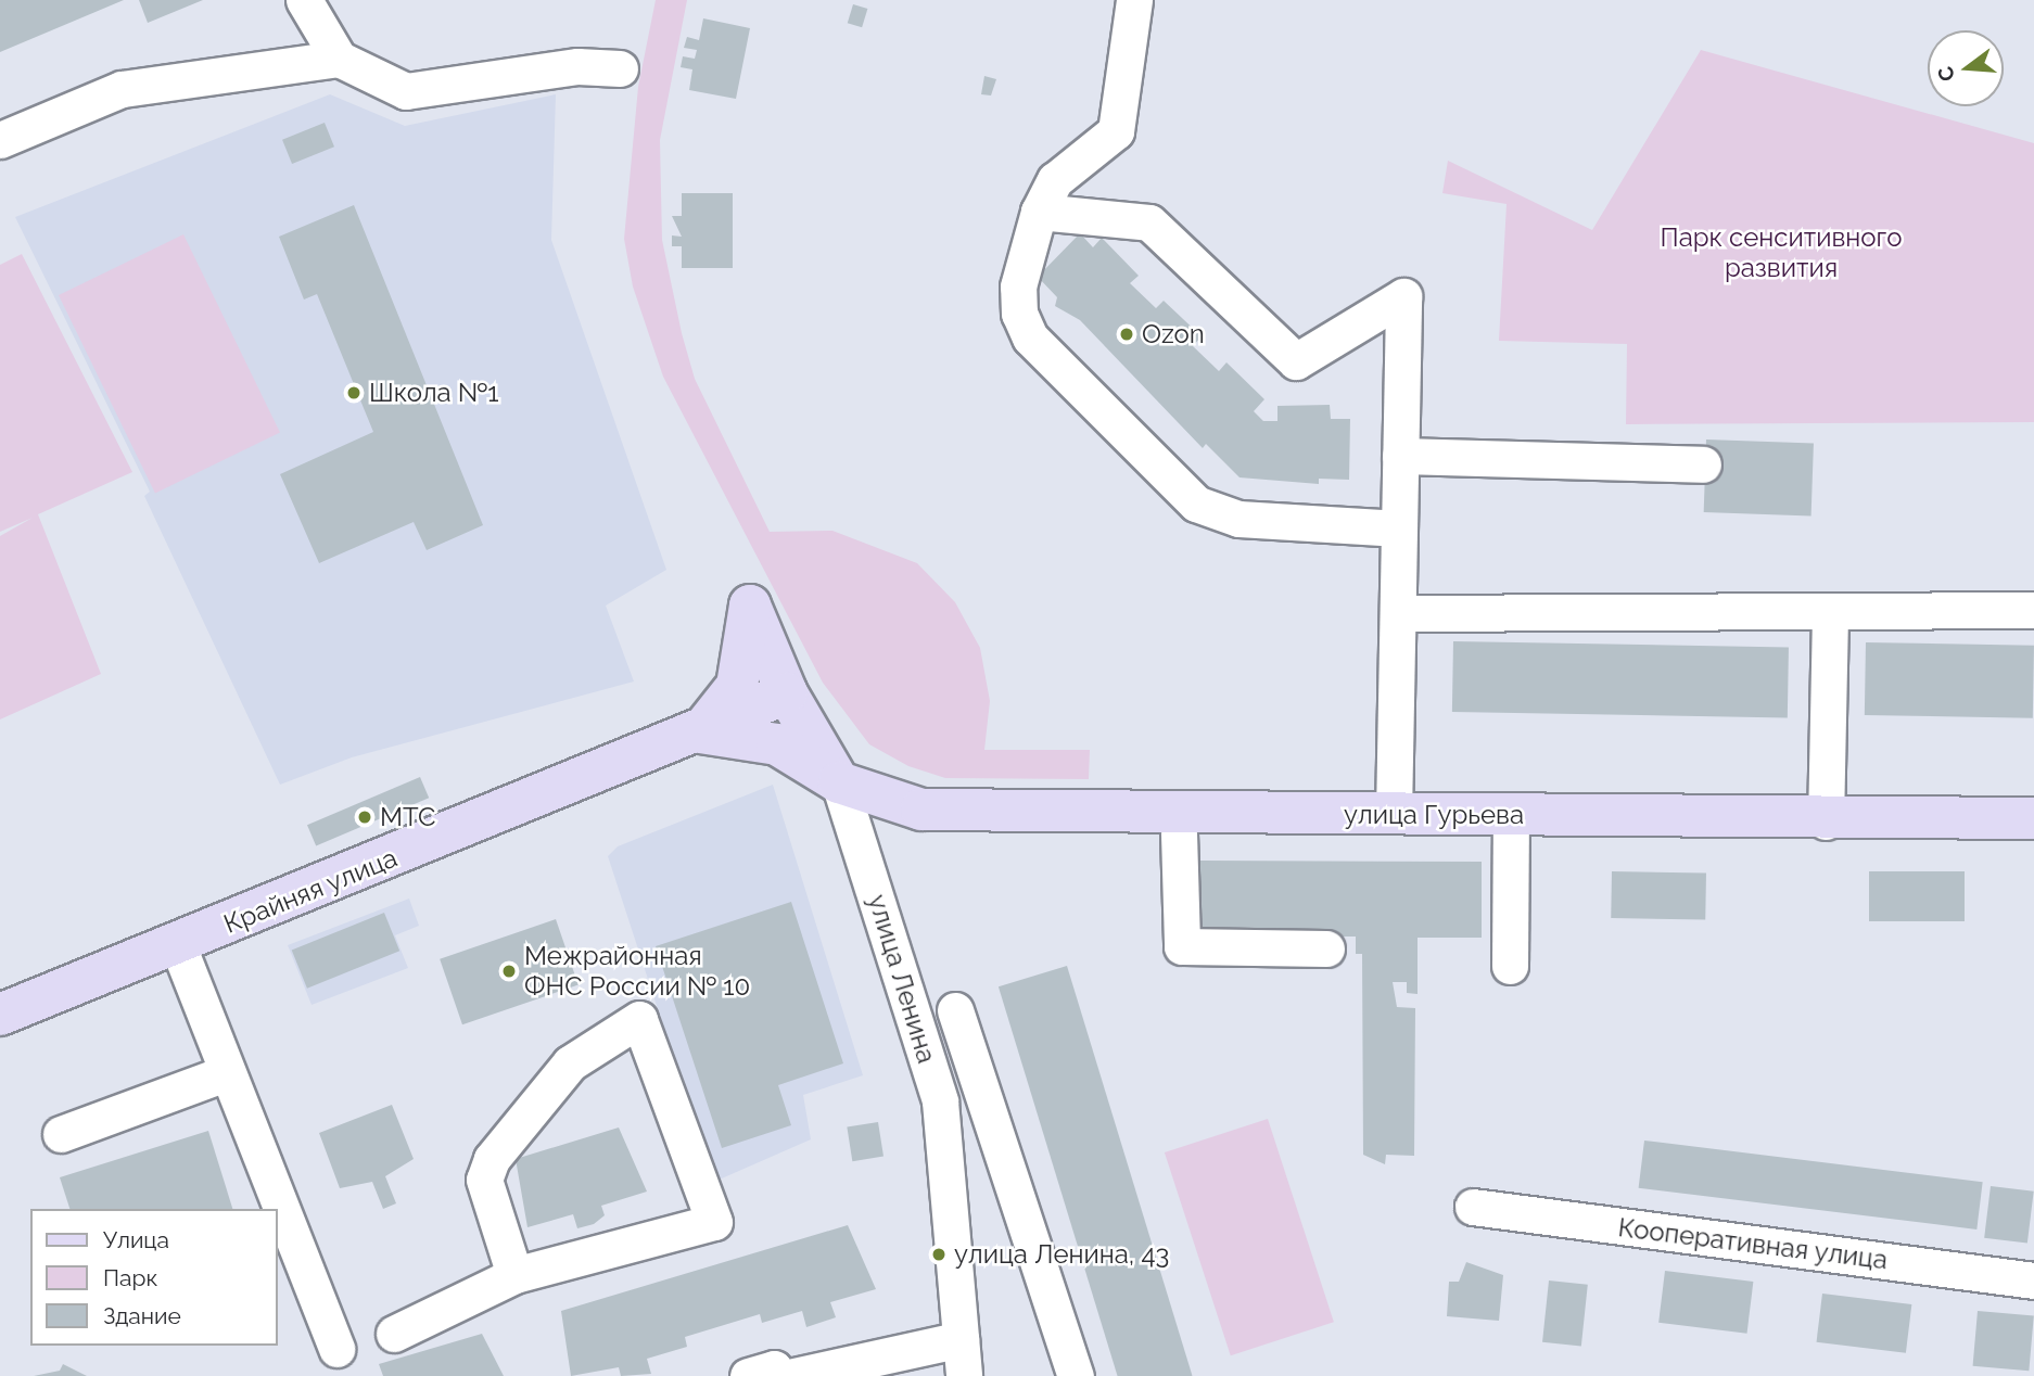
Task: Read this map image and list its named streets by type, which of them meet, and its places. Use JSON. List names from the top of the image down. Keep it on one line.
{"streets":{"main road":["улица Гурьева","Крайняя улица","улица Ленина"],"street":["Кооперативная улица"]},"crossings":[["улица Гурьева","Крайняя улица"],["улица Гурьева","улица Ленина"],["Крайняя улица","улица Ленина"]],"parks":["Парк сенситивного развития"],"places":["Ozon","Школа №1","МТС","Межрайонная ФНС России № 10","улица Ленина, 43"],"legend":["Улица","Парк","Здание"],"north":"left"}
